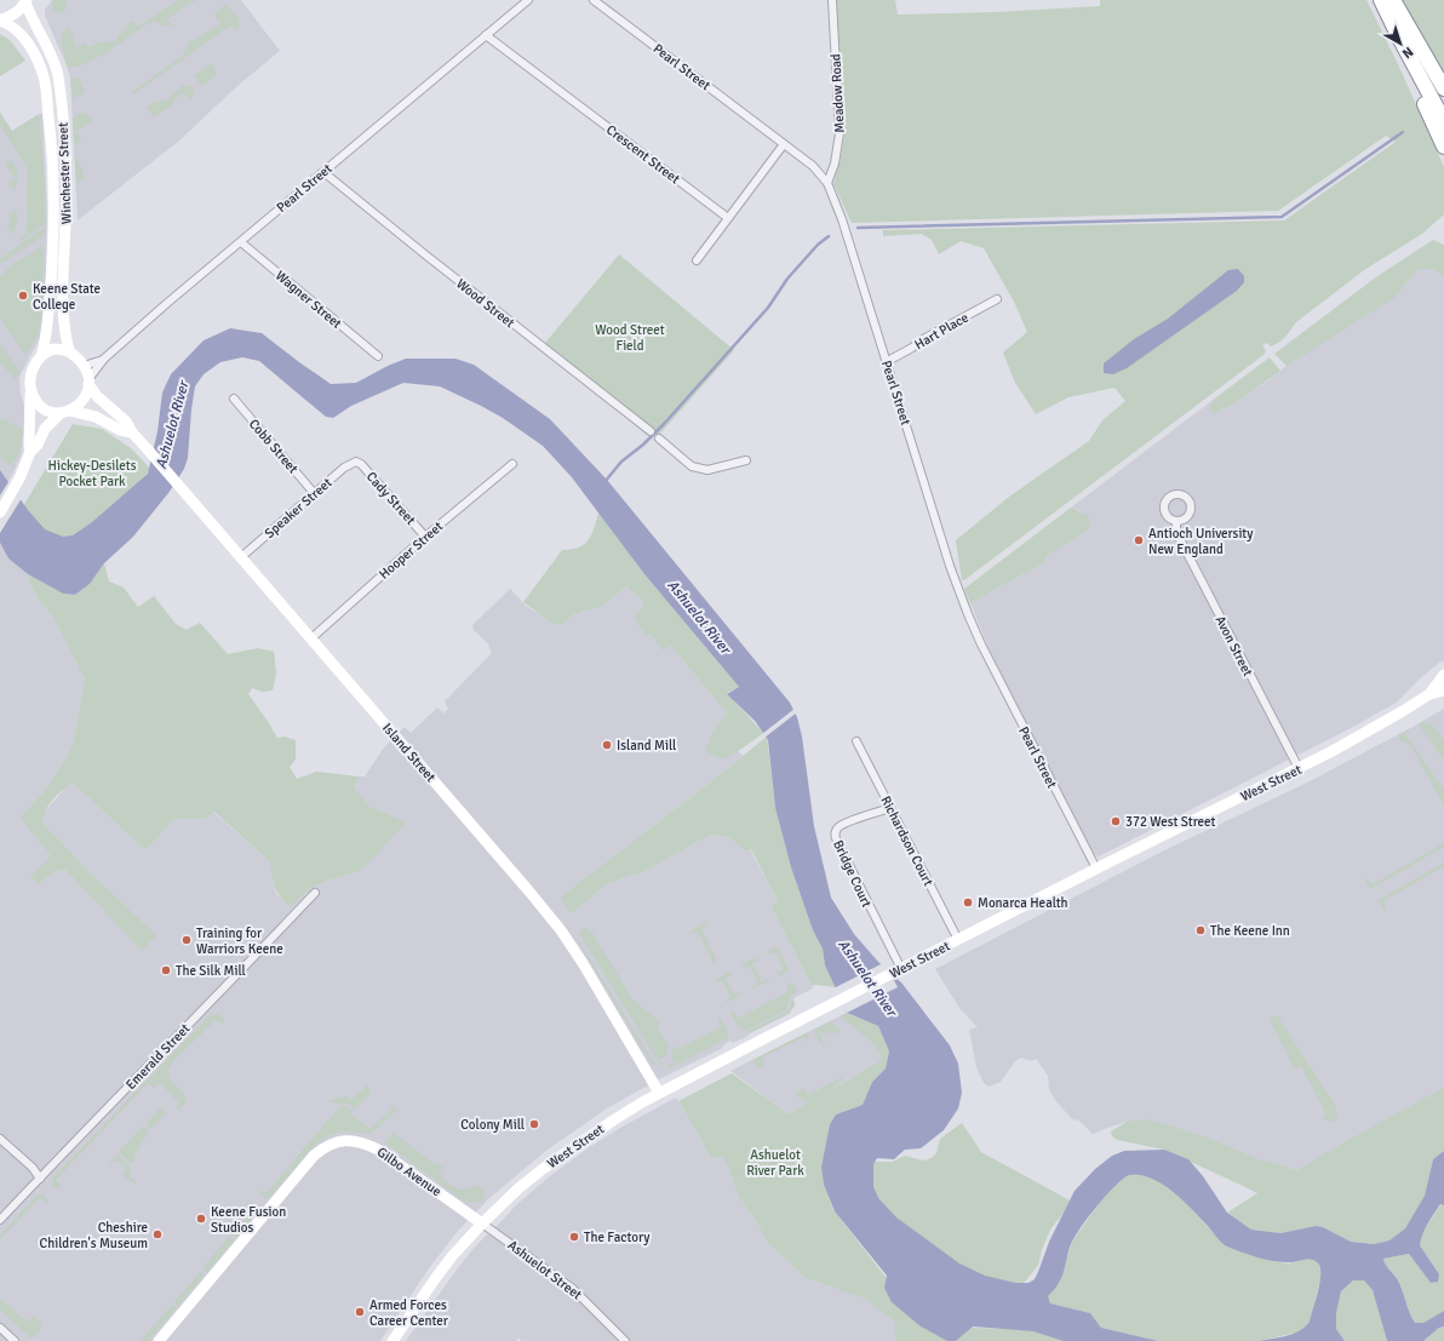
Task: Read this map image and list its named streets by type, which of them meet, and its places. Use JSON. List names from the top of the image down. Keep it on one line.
{"streets":{"street":["Pearl Street","Meadow Road","Crescent Street","Winchester Street","Wagner Street","Wood Street","Hart Place","Cobb Street","Cady Street","Speaker Street","Hooper Street","Avon Street","Island Street","West Street","Richardson Court","Bridge Court","Emerald Street","Gilbo Avenue","Ashuelot Street"]},"crossings":[["Pearl Street","Meadow Road"],["Pearl Street","Crescent Street"],["Pearl Street","Winchester Street"],["Pearl Street","Wagner Street"],["Pearl Street","Wood Street"],["Pearl Street","Hart Place"],["Pearl Street","Island Street"],["Pearl Street","West Street"],["Winchester Street","Island Street"],["Cobb Street","Speaker Street"],["Cady Street","Speaker Street"],["Cady Street","Hooper Street"],["Speaker Street","Island Street"],["Hooper Street","Island Street"],["Avon Street","West Street"],["Island Street","West Street"],["West Street","Richardson Court"],["West Street","Bridge Court"],["West Street","Gilbo Avenue"],["West Street","Ashuelot Street"],["Richardson Court","Bridge Court"],["Gilbo Avenue","Ashuelot Street"]],"water":["Ashuelot River"],"parks":["Wood Street Field","Hickey-Desilets Pocket Park","Ashuelot River Park"],"places":["Keene State College","Antioch University New England","Island Mill","372 West Street","Monarca Health","The Keene Inn","Training for Warriors Keene","The Silk Mill","Colony Mill","Keene Fusion Studios","Cheshire Children's Museum","The Factory","Armed Forces Career Center"],"north":"bottom right"}
